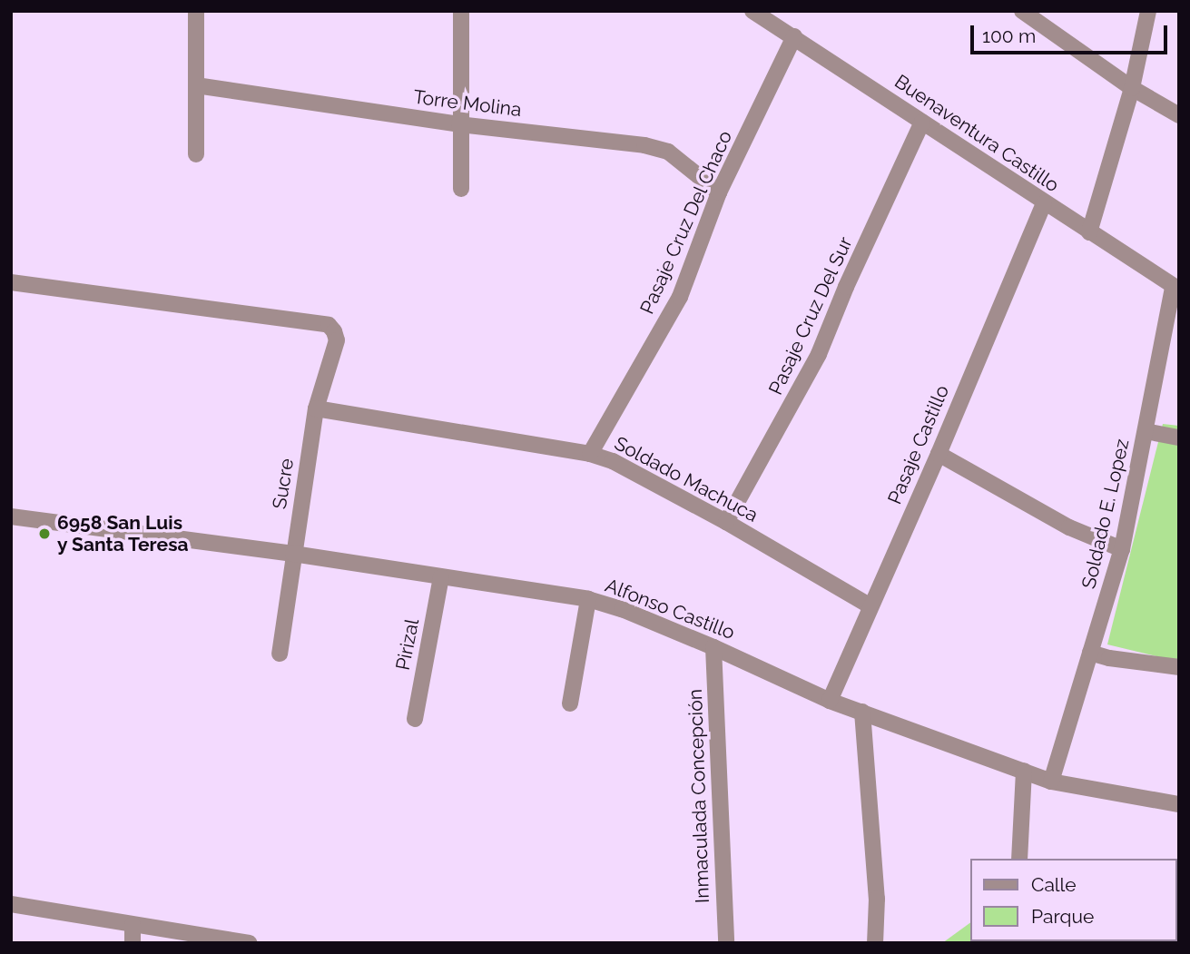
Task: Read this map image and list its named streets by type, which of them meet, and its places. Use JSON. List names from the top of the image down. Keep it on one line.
{"streets":{"street":["Torre Molina","Buenaventura Castillo","Pasaje Cruz Del Chaco","Pasaje Cruz Del Sur","Pasaje Castillo","Soldado Machuca","Sucre","Soldado E. Lopez","Alfonso Castillo","Pirizal","Inmaculada Concepción"]},"crossings":[["Torre Molina","Pasaje Cruz Del Chaco"],["Buenaventura Castillo","Pasaje Cruz Del Chaco"],["Buenaventura Castillo","Pasaje Cruz Del Sur"],["Buenaventura Castillo","Pasaje Castillo"],["Buenaventura Castillo","Soldado E. Lopez"],["Pasaje Cruz Del Chaco","Soldado Machuca"],["Pasaje Cruz Del Sur","Soldado Machuca"],["Pasaje Castillo","Soldado Machuca"],["Pasaje Castillo","Alfonso Castillo"],["Soldado Machuca","Sucre"],["Sucre","Alfonso Castillo"],["Soldado E. Lopez","Alfonso Castillo"],["Alfonso Castillo","Pirizal"],["Alfonso Castillo","Inmaculada Concepción"]],"places":["6958 San Luis y Santa Teresa"],"legend":["Calle","Parque"],"scale_bar":"100 m"}
